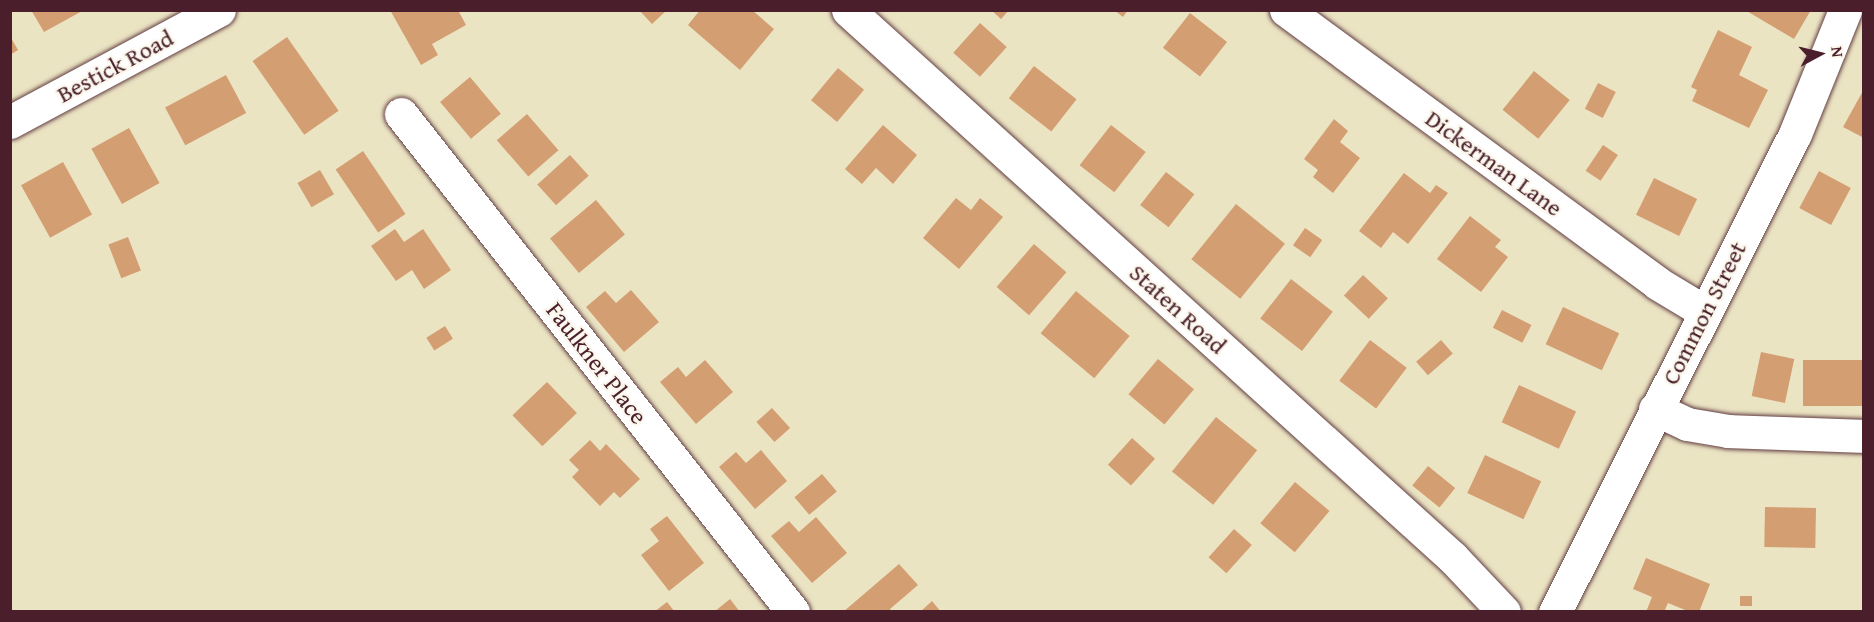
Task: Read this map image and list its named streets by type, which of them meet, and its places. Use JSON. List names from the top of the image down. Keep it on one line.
{"streets":{"street":["Bestick Road","Dickerman Lane","Staten Road","Common Street","Faulkner Place"]},"crossings":[["Dickerman Lane","Common Street"]],"north":"right"}
